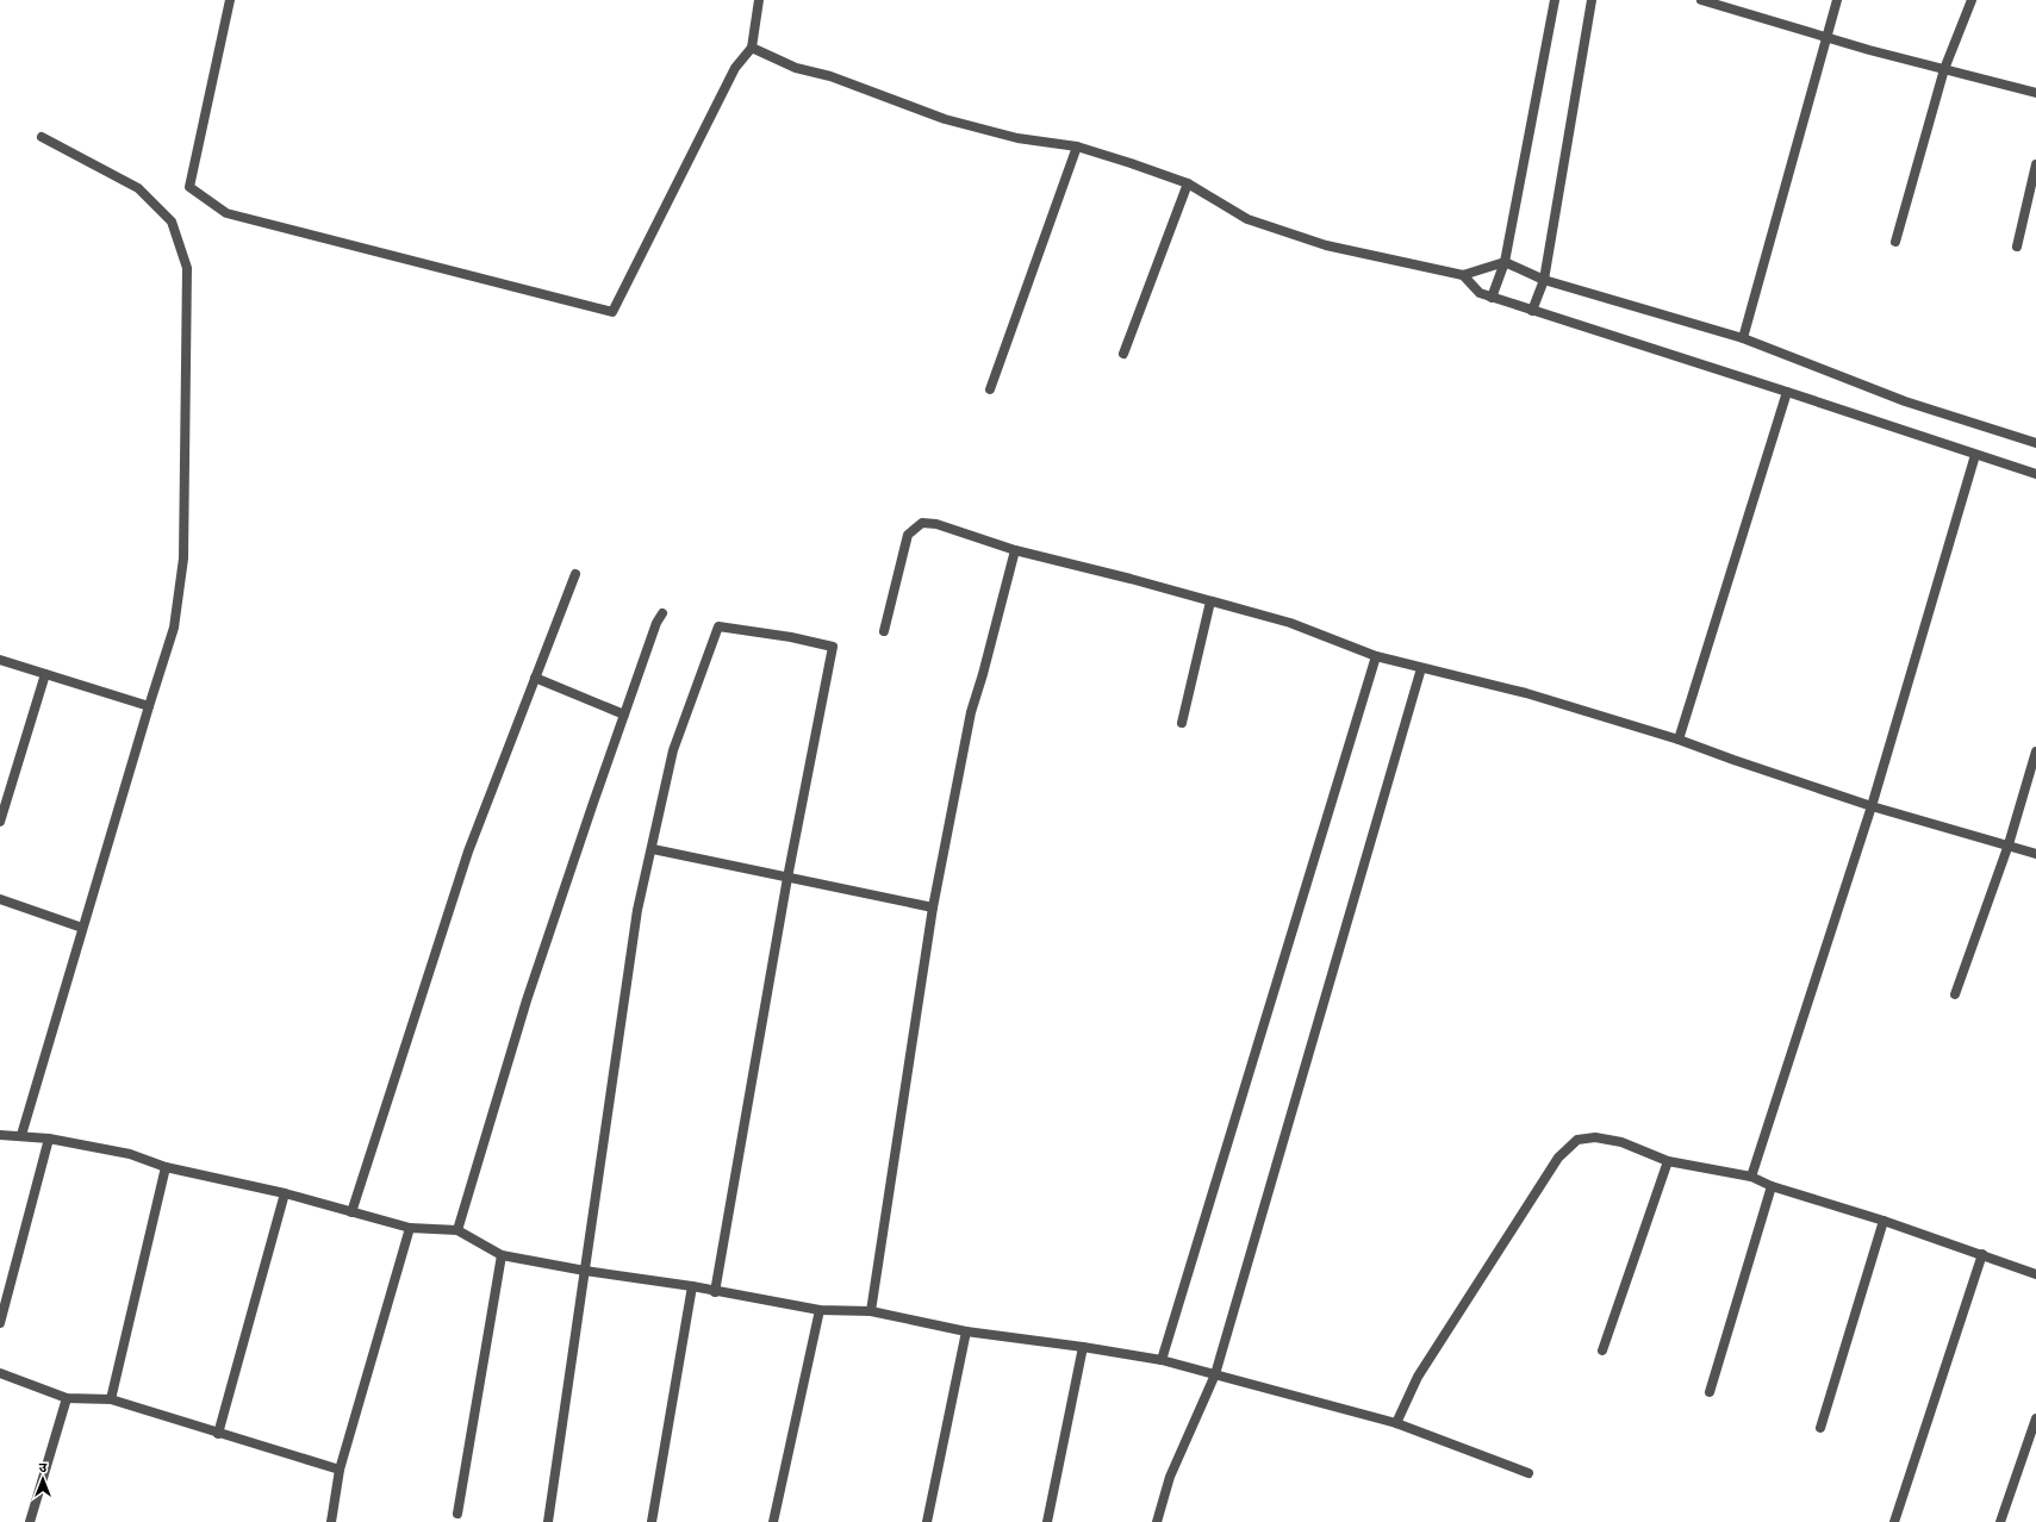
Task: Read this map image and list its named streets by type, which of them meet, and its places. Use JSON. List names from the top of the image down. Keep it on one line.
{"north":"top"}
